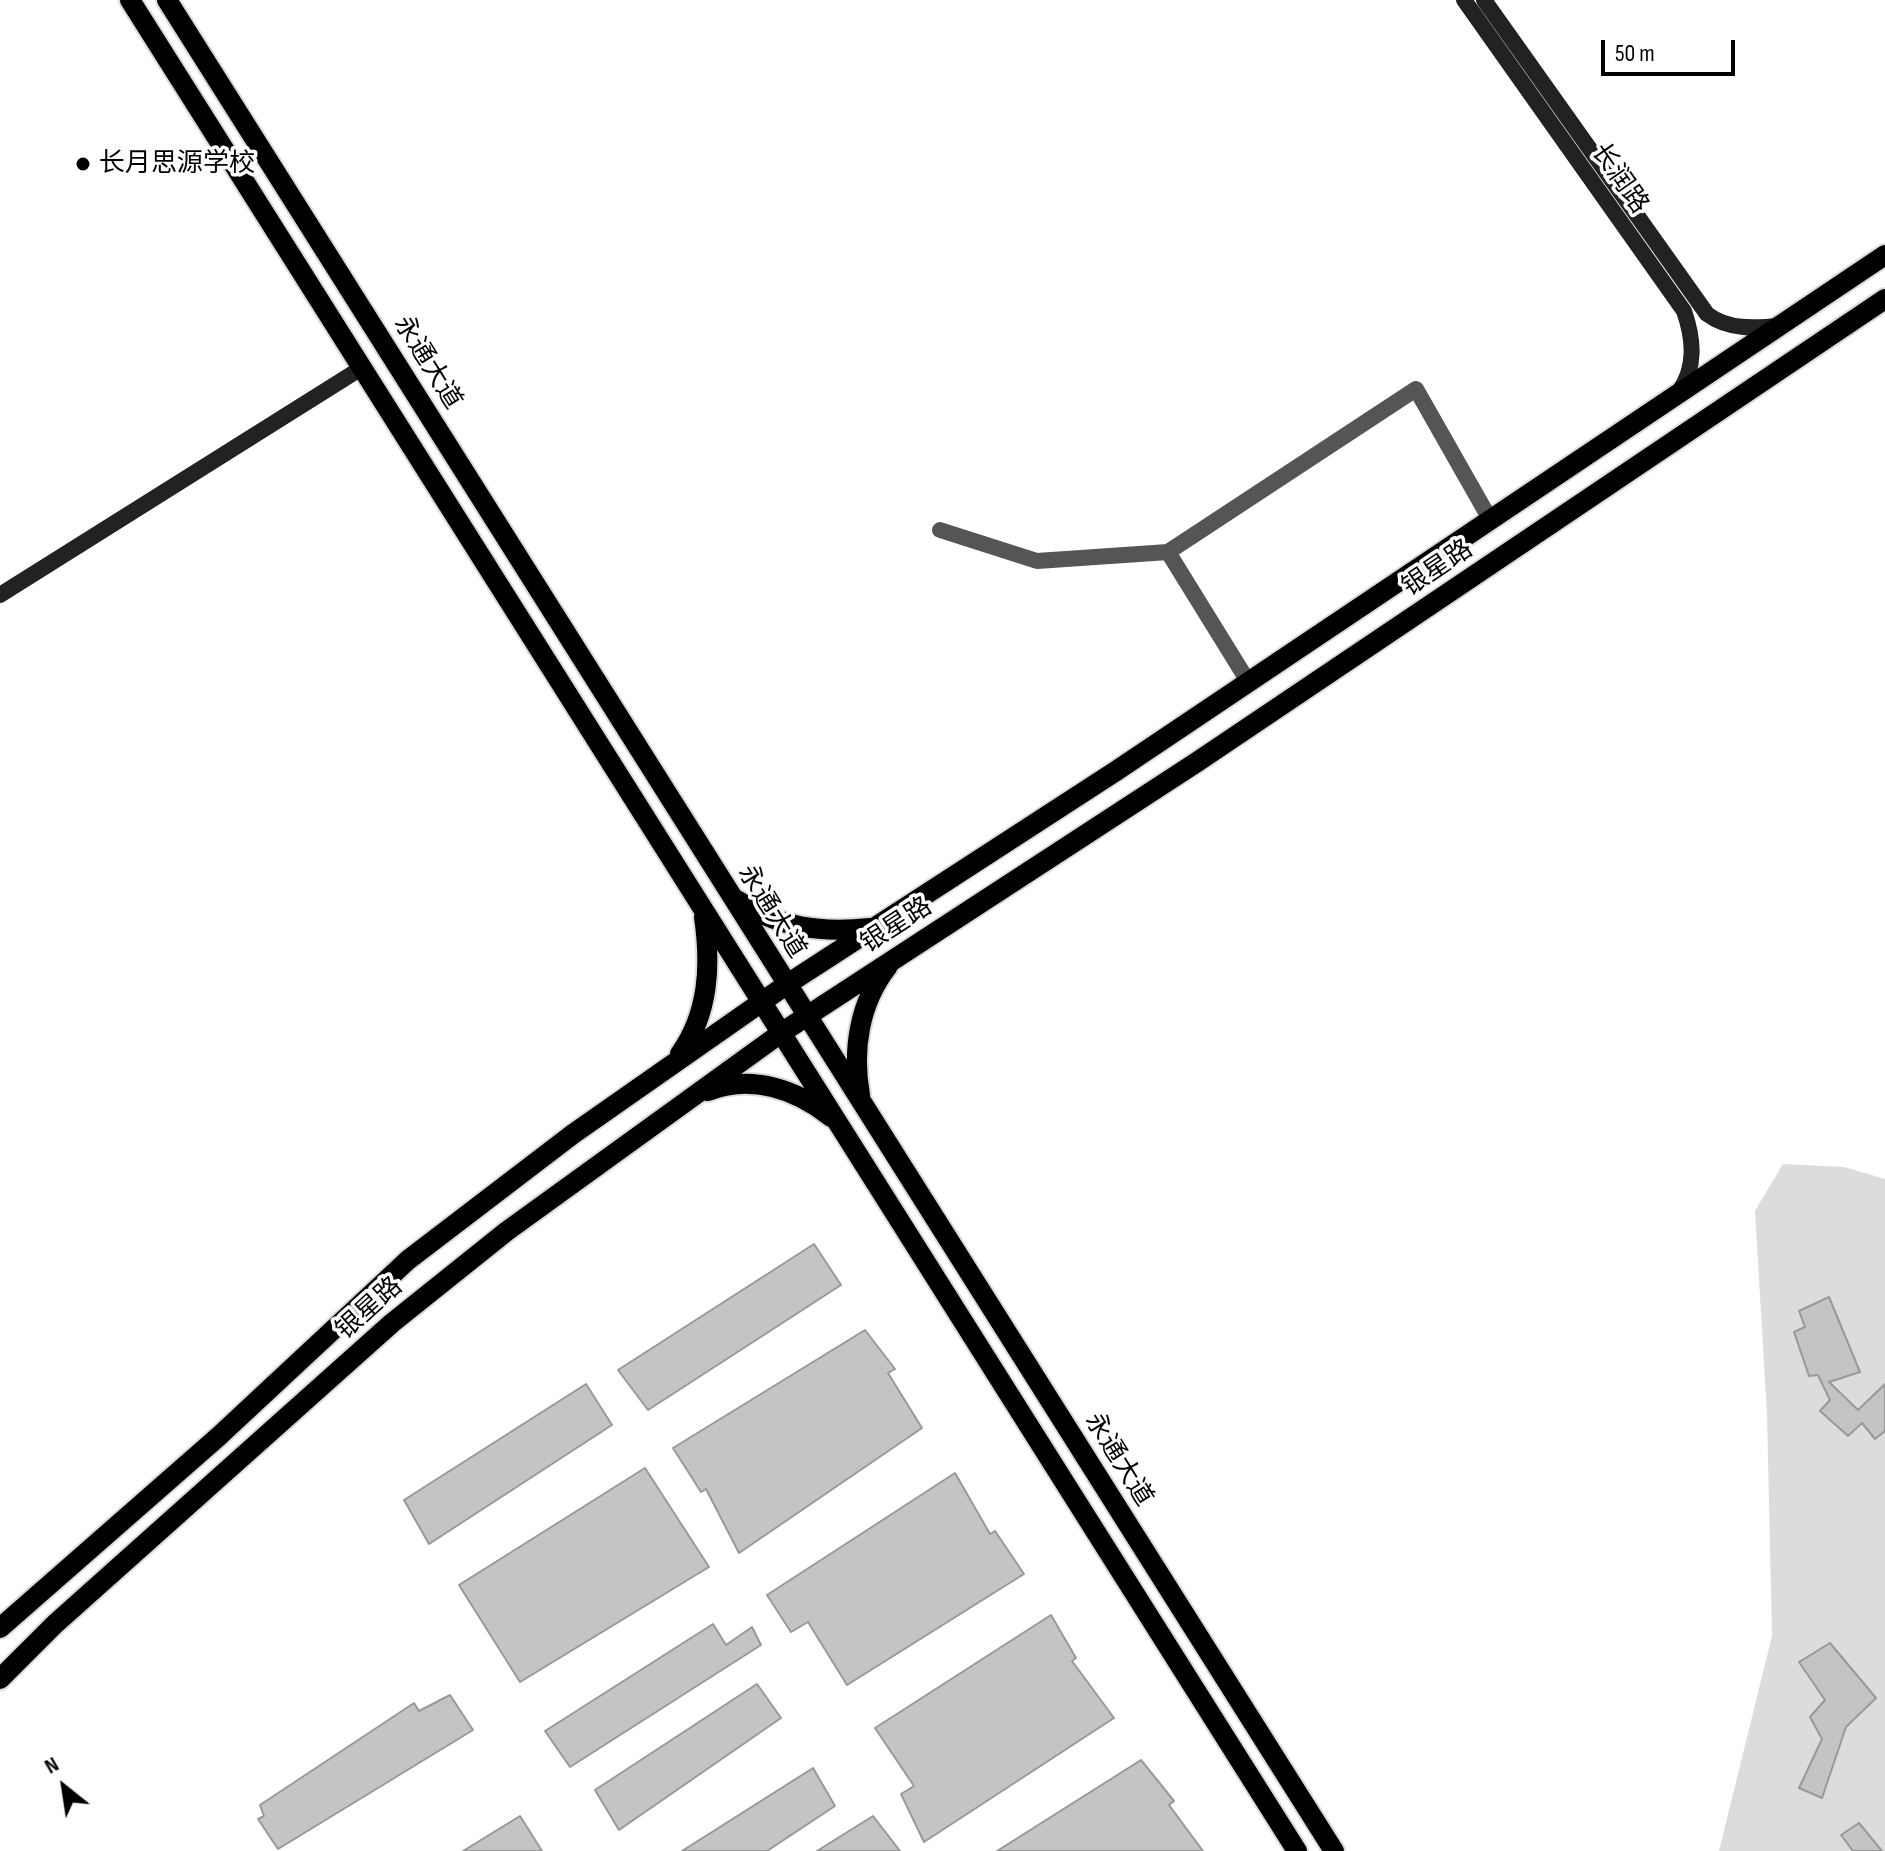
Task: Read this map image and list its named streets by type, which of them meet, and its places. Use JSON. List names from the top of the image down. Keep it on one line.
{"streets":{"main road":["长润路","永通大道","银星路"]},"crossings":[["长润路","银星路"],["永通大道","银星路"]],"places":["长月思源学校"],"scale_bar":"50 m","north":"top left"}
